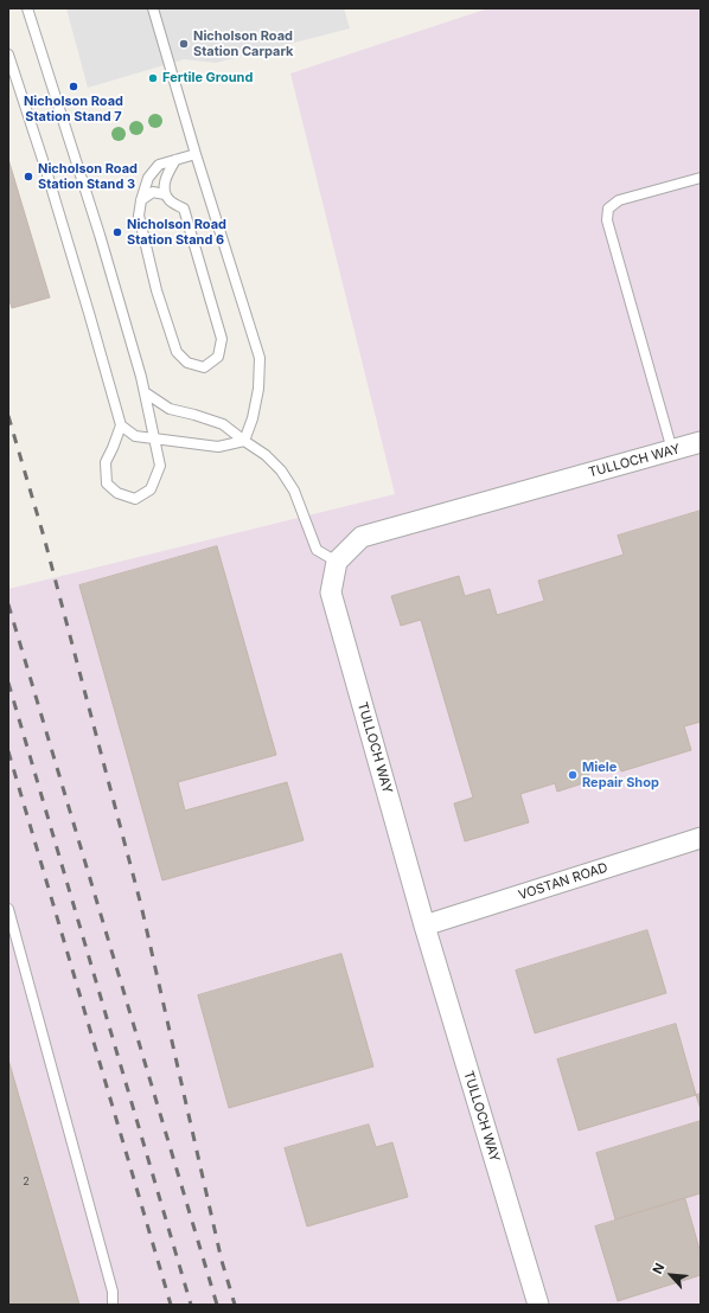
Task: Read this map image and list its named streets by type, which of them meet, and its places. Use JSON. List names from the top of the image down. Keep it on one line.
{"streets":{"street":["TULLOCH WAY","VOSTAN ROAD"]},"crossings":[["TULLOCH WAY","VOSTAN ROAD"]],"places":["Nicholson Road Station Carpark","Fertile Ground","Nicholson Road Station Stand 7","Nicholson Road Station Stand 3","Nicholson Road Station Stand 6","Miele Repair Shop"],"house_numbers":["2"],"north":"top left"}
